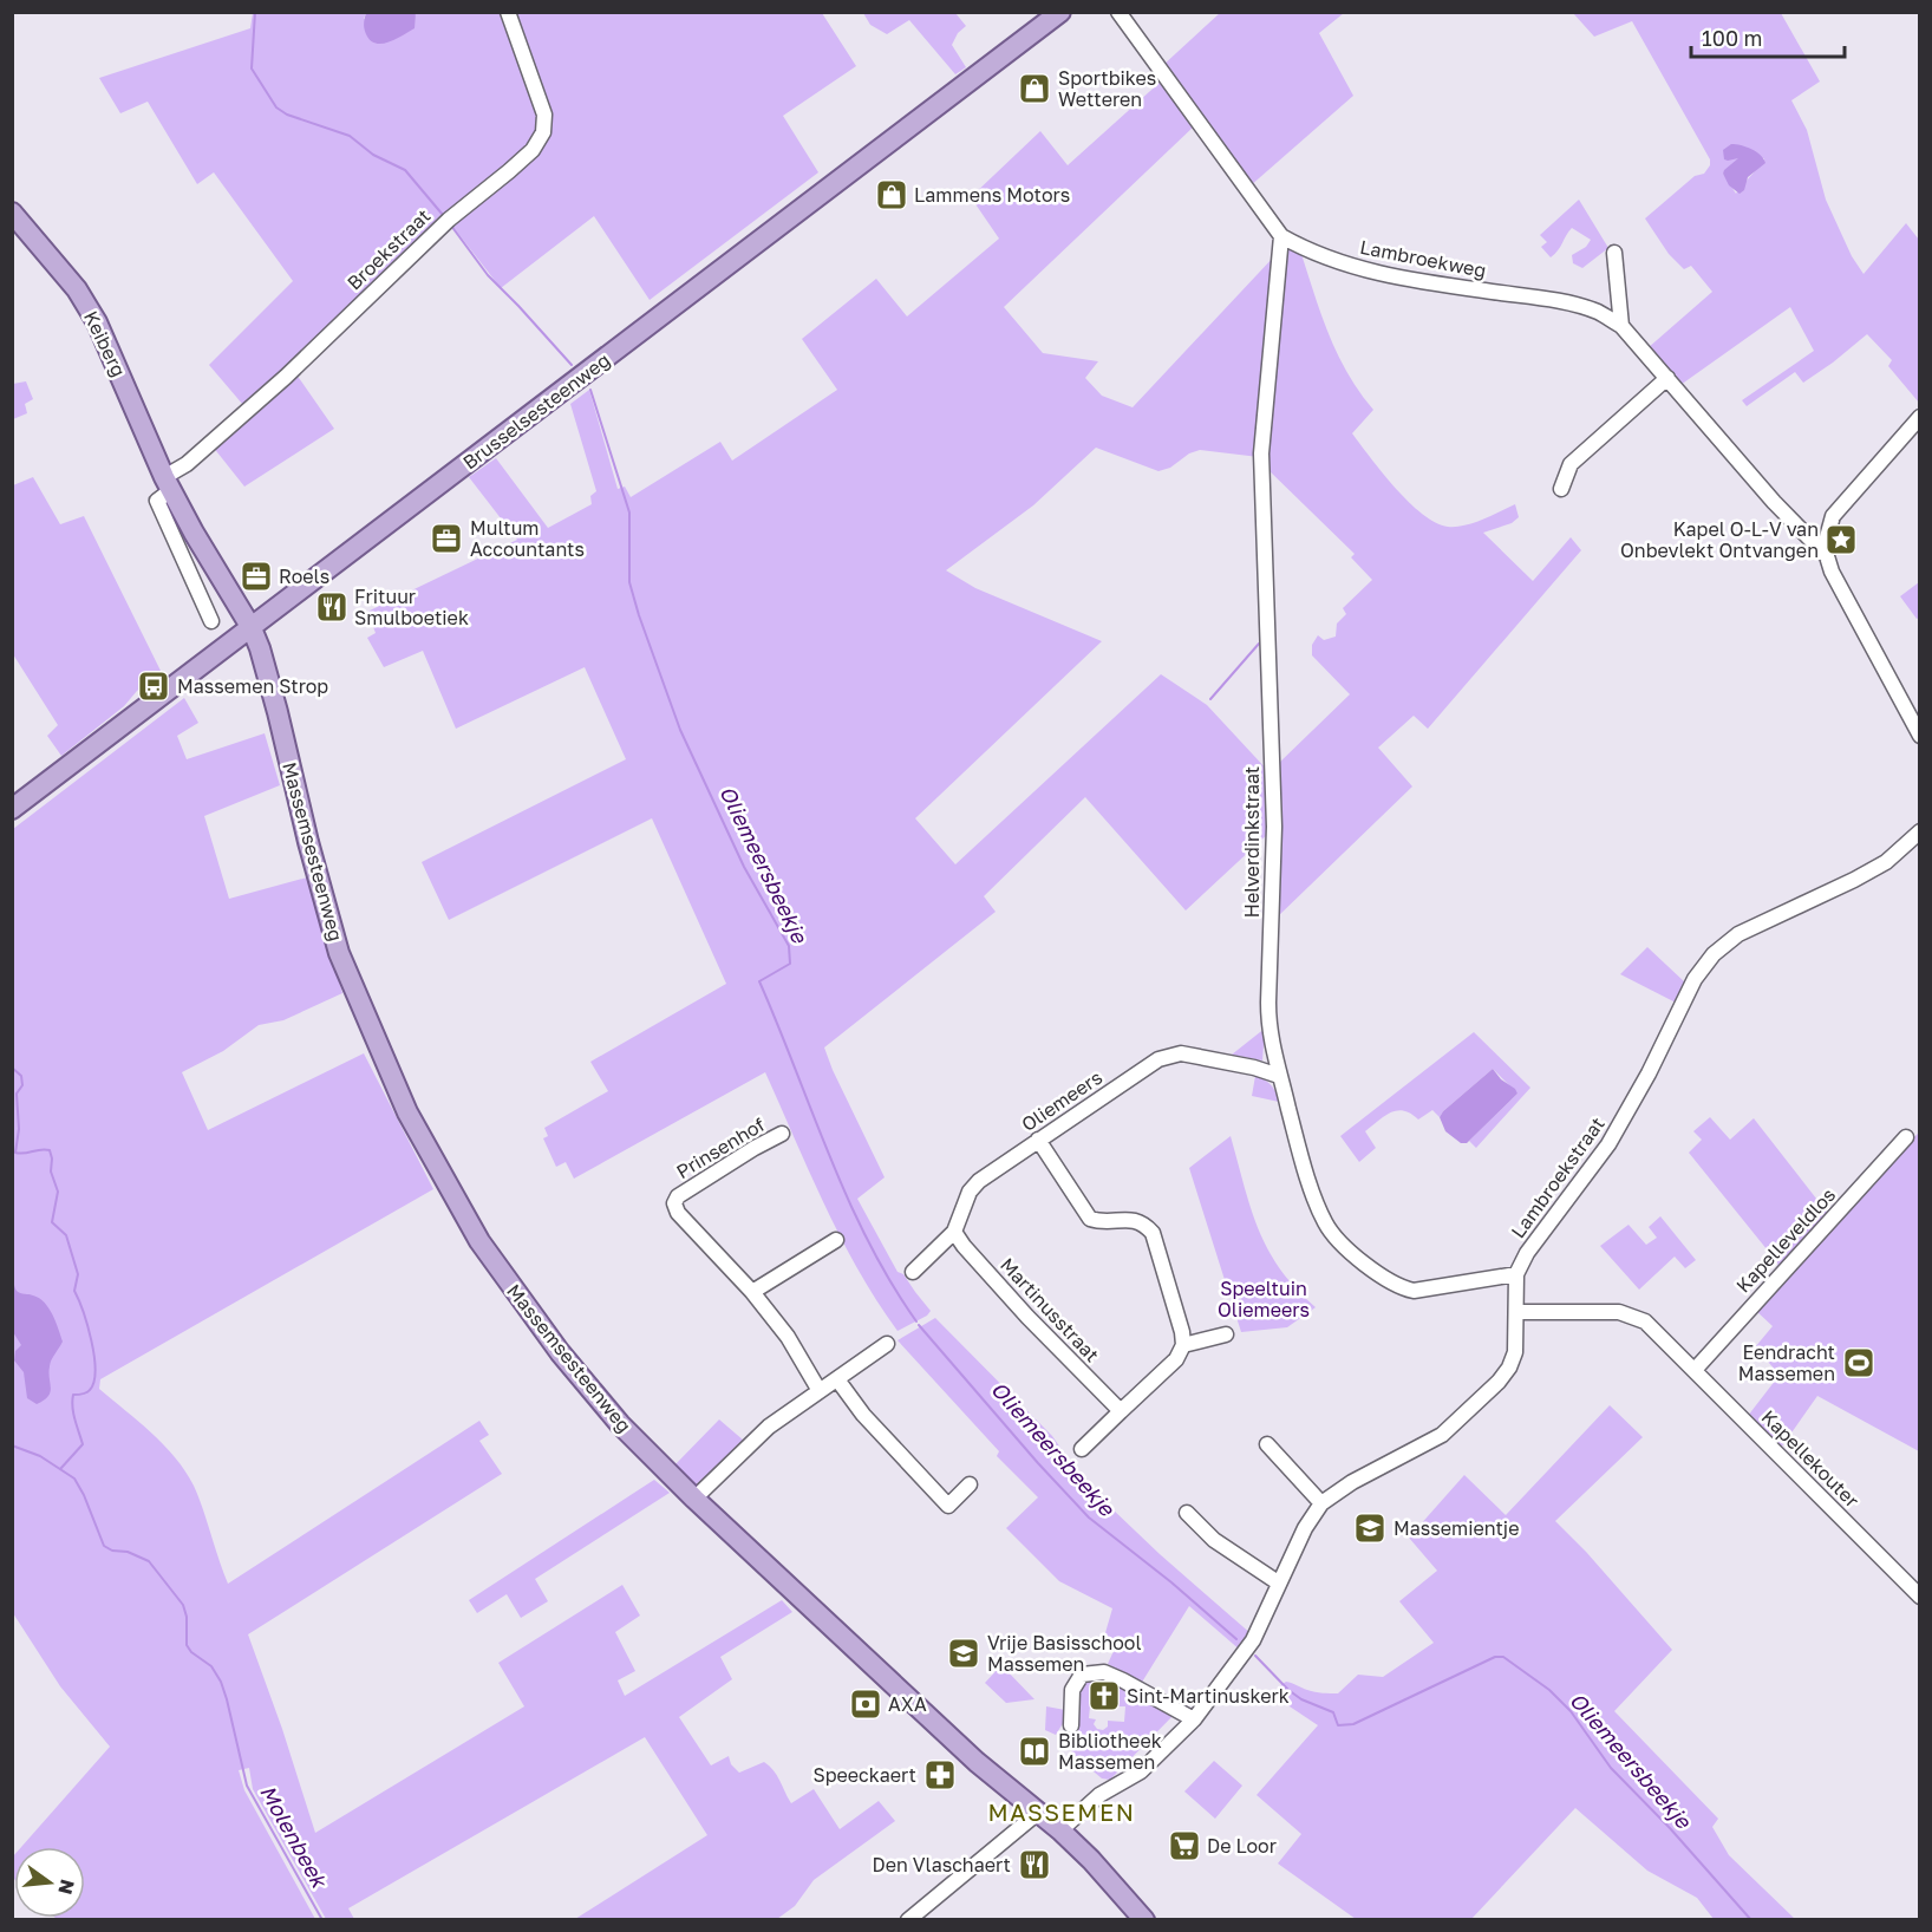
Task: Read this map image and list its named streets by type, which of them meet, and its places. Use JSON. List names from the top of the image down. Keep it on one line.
{"streets":{"main road":["Keiberg","Brusselsesteenweg","Massemsesteenweg"],"street":["Broekstraat","Lambroekweg","Helverdinkstraat","Oliemeers","Prinsenhof","Lambroekstraat","Kapelleveldlos","Martinusstraat","Kapellekouter"]},"crossings":[["Broekstraat","Keiberg"],["Lambroekweg","Helverdinkstraat"],["Keiberg","Brusselsesteenweg"],["Keiberg","Massemsesteenweg"],["Brusselsesteenweg","Massemsesteenweg"],["Helverdinkstraat","Oliemeers"],["Helverdinkstraat","Lambroekstraat"],["Massemsesteenweg","Lambroekstraat"],["Oliemeers","Martinusstraat"],["Lambroekstraat","Kapellekouter"],["Kapelleveldlos","Kapellekouter"]],"districts":["MASSEMEN"],"water":["Oliemeersbeekje","Molenbeek"],"parks":["Speeltuin Oliemeers"],"places":{"shop":["Sportbikes Wetteren","Lammens Motors"],"office":["Multum Accountants","Roels"],"place":["Kapel O-L-V van Onbevlekt Ontvangen"],"restaurant":["Frituur Smulboetiek","Den Vlaschaert"],"bus stop":["Massemen Strop"],"sports":["Eendracht Massemen"],"school or university":["Massemientje","Vrije Basisschool Massemen"],"church":["Sint-Martinuskerk"],"bank":["AXA"],"library":["Bibliotheek Massemen"],"pharmacy":["Speeckaert"],"supermarket":["De Loor"]},"scale_bar":"100 m","north":"right"}
